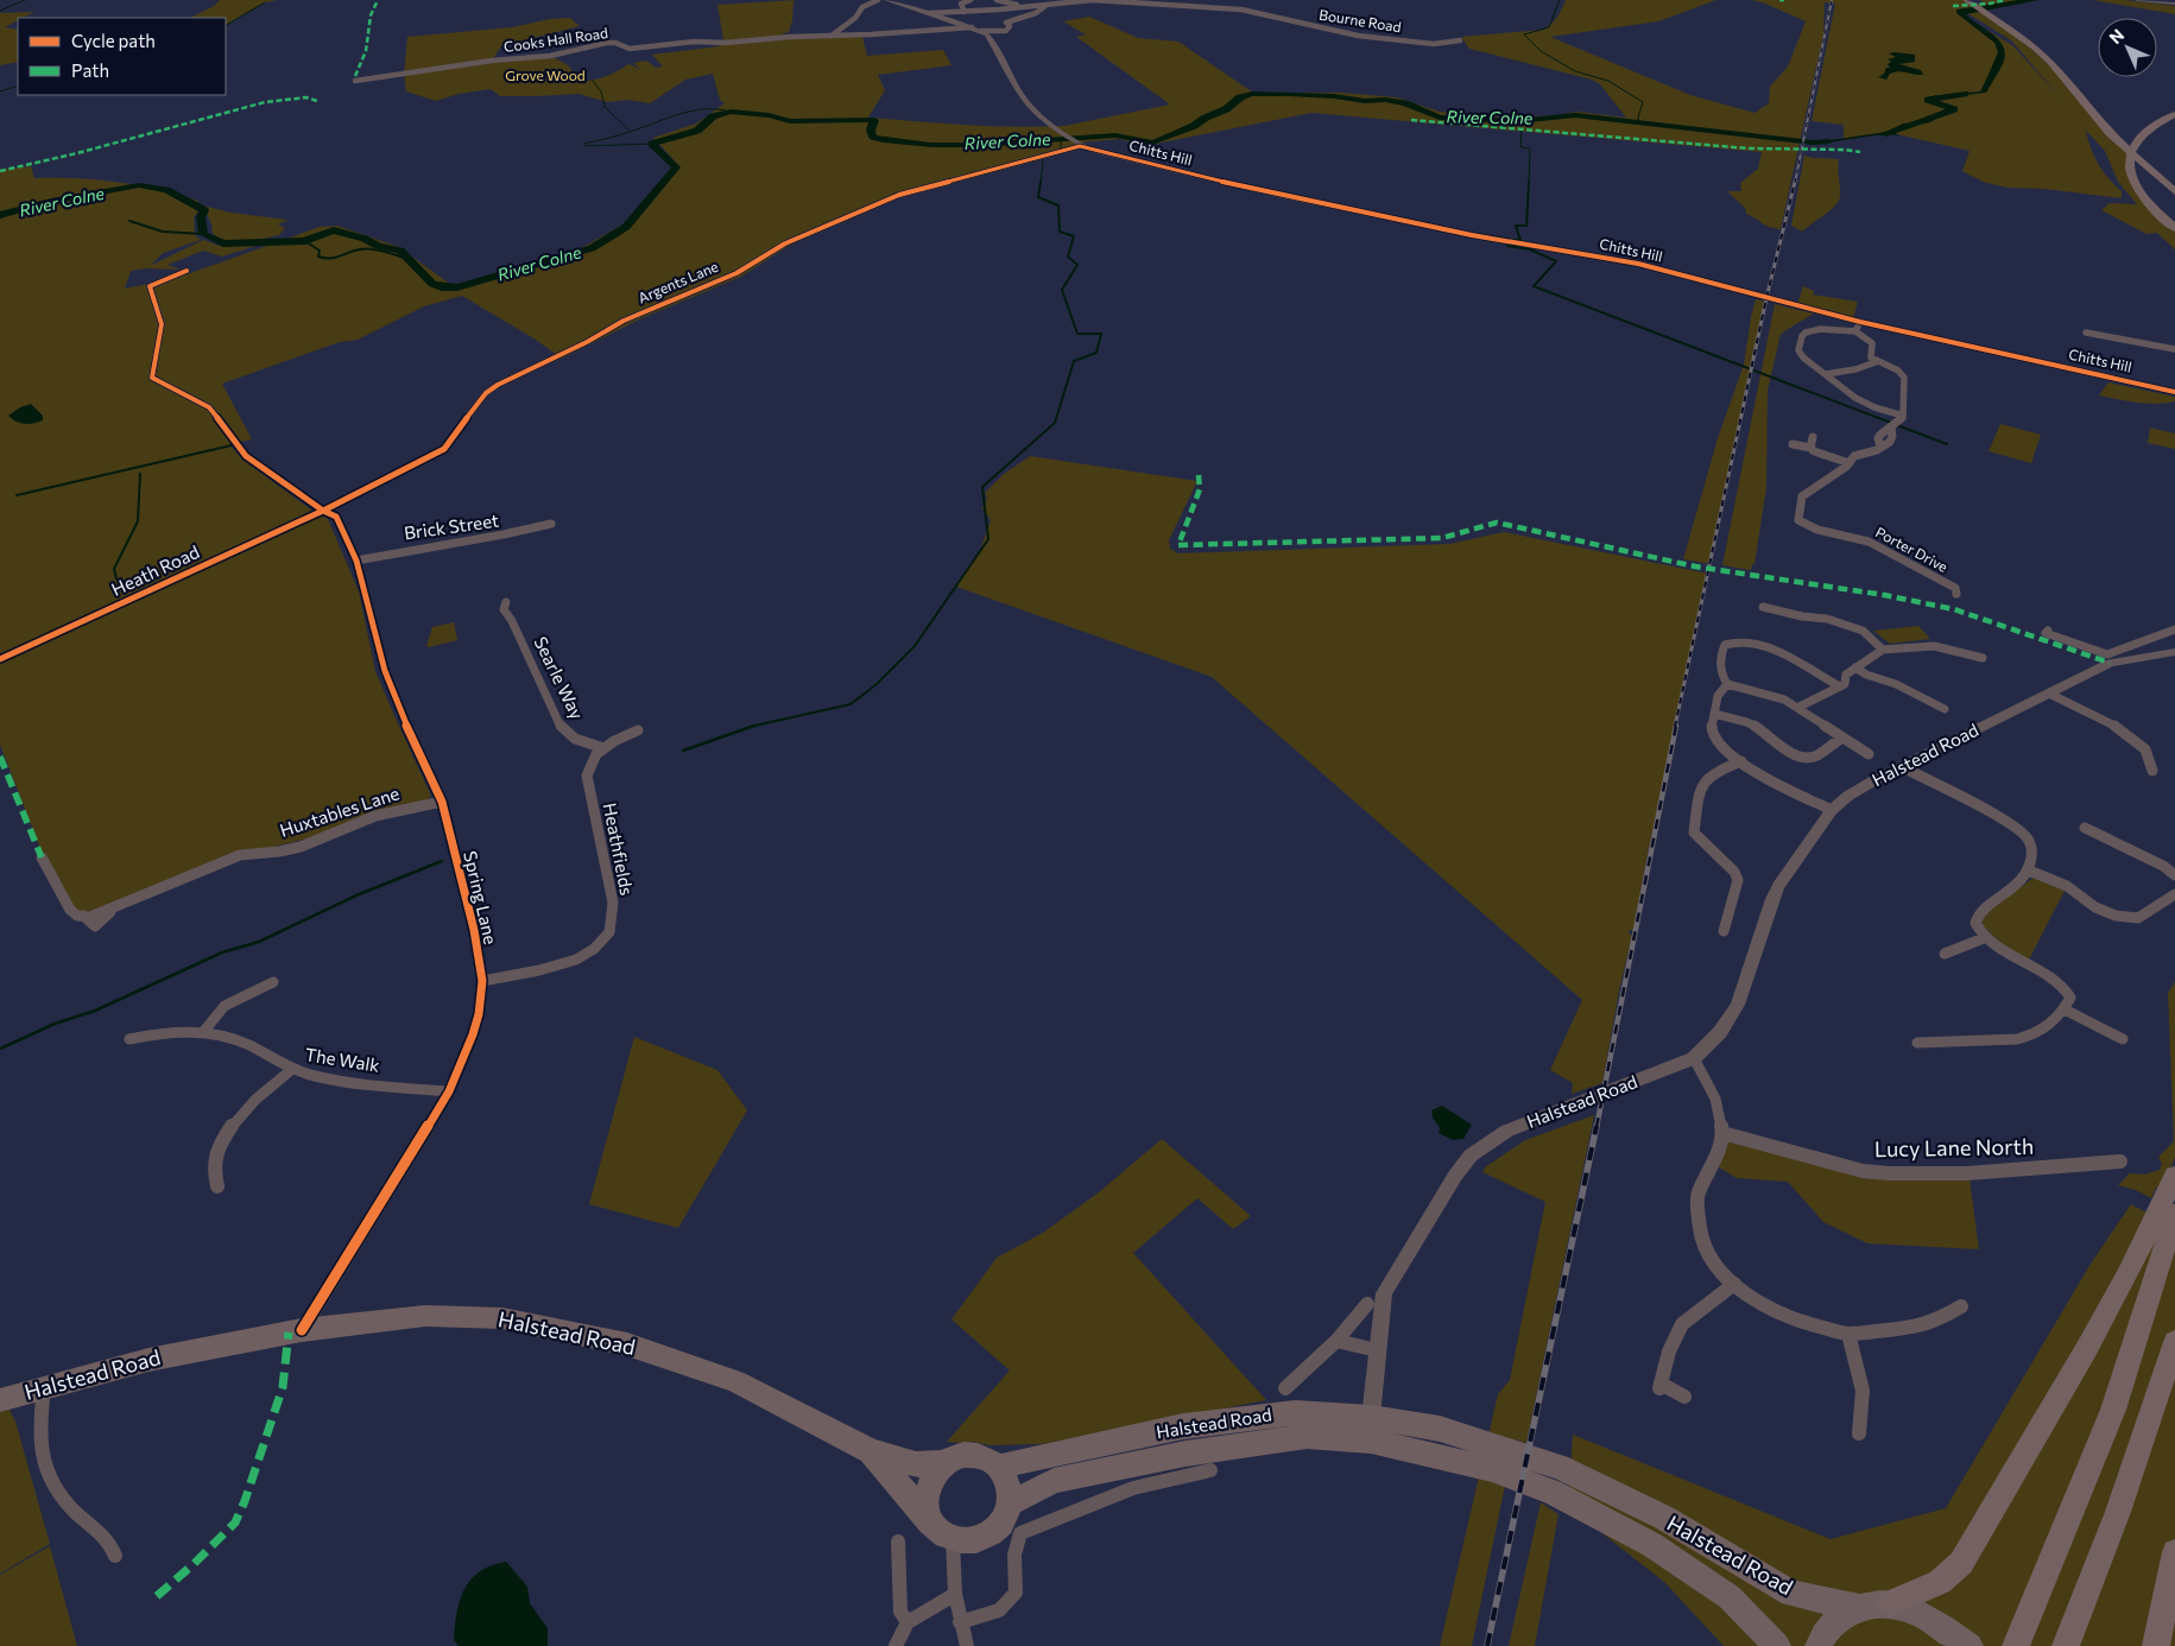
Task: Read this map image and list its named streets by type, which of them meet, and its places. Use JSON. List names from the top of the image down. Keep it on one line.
{"streets":{"main road":["Halstead Road"],"street":["Bourne Road","Cooks Hall Road","Chitts Hill","Argents Lane","Brick Street","Porter Drive","Heath Road","Searle Way","Huxtables Lane","Heathfields","Spring Lane","The Walk","Lucy Lane North"]},"crossings":[["Chitts Hill","Argents Lane"],["Argents Lane","Heath Road"],["Brick Street","Spring Lane"],["Searle Way","Heathfields"],["Halstead Road","Spring Lane"],["Huxtables Lane","Spring Lane"],["Heathfields","Spring Lane"],["Spring Lane","The Walk"]],"water":["River Colne"],"parks":["Grove Wood"],"legend":["Cycle path","Path"],"north":"top left"}
